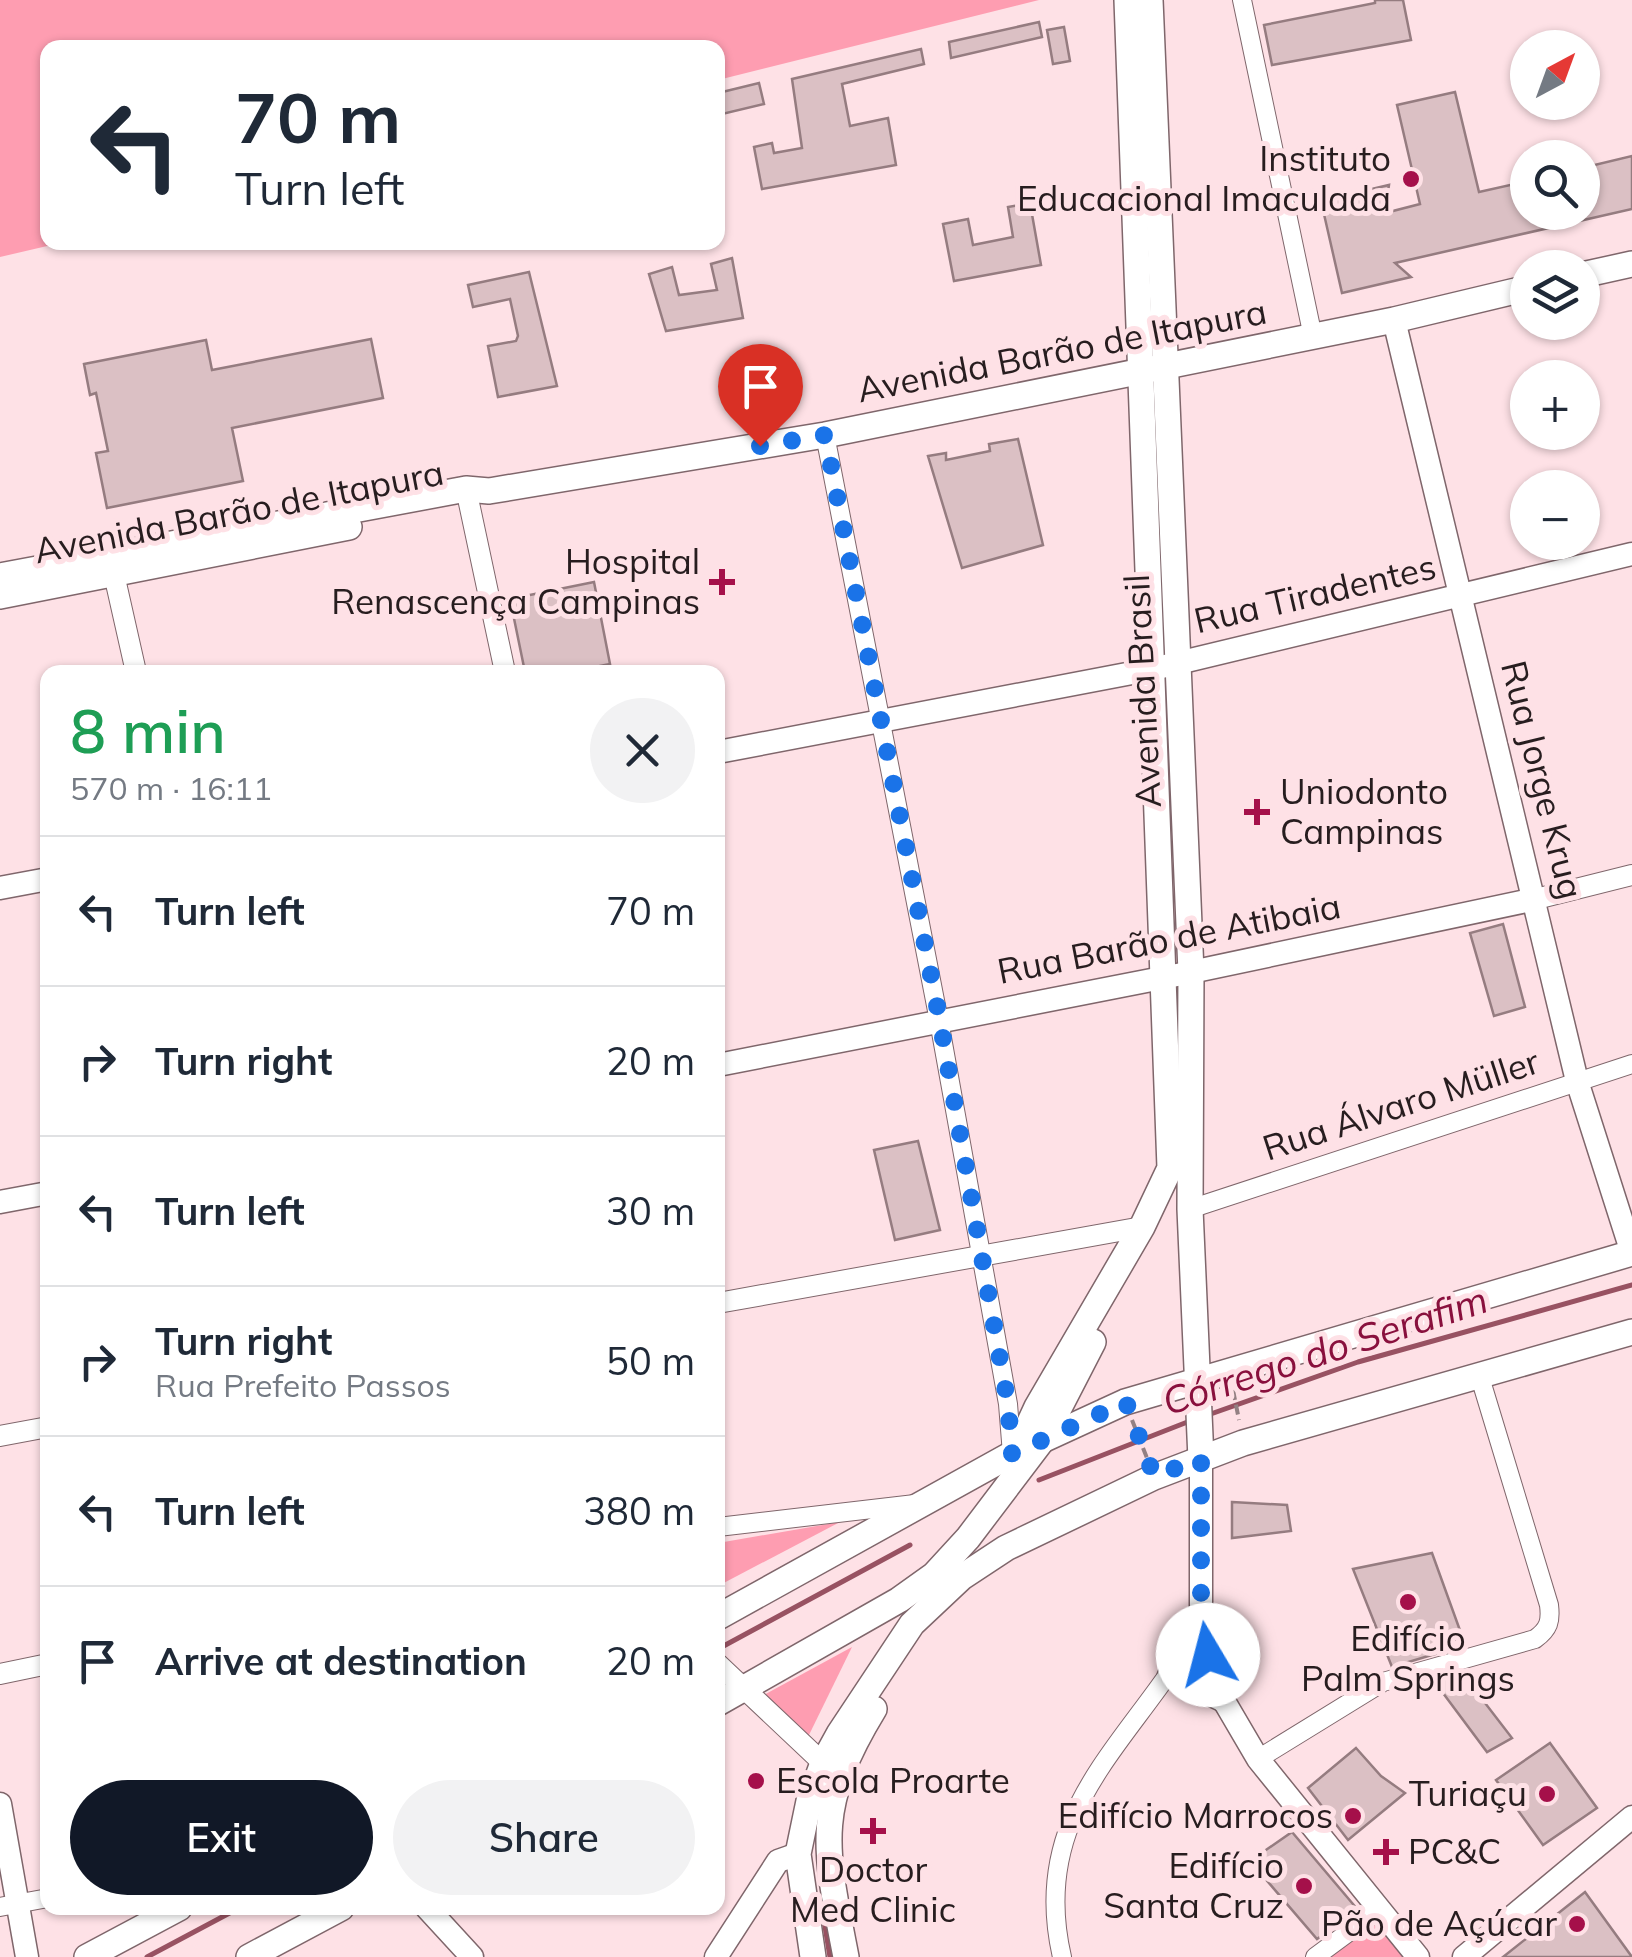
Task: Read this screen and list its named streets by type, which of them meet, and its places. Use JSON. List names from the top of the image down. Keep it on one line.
{"streets":{"main road":["Avenida Barão de Itapura","Rua Tiradentes","Avenida Brasil","Rua Jorge Krug","Rua Barão de Atibaia"],"street":["Rua Álvaro Müller"]},"crossings":[["Avenida Barão de Itapura","Avenida Brasil"],["Avenida Barão de Itapura","Rua Jorge Krug"],["Rua Tiradentes","Avenida Brasil"],["Rua Tiradentes","Rua Jorge Krug"],["Avenida Brasil","Rua Barão de Atibaia"],["Avenida Brasil","Rua Álvaro Müller"],["Rua Jorge Krug","Rua Barão de Atibaia"],["Rua Jorge Krug","Rua Álvaro Müller"]],"water":["Córrego do Serafim"],"places":{"other":["Instituto Educacional Imaculada","Edifício Palm Springs","Escola Proarte","Turiaçu","Edifício Marrocos","Edifício Santa Cruz","Pão de Açúcar"],"health":["Hospital Renascença Campinas","Uniodonto Campinas","Doctor Med Clinic","PC&C"]},"north":"top right","page":{"map_buttons":["+","−"],"turn":["70 m","Turn left"],"heading":["8 min","570 m · 16:11"],"list":[{"name":"Turn left","value":"70 m"},{"name":"Turn right","value":"20 m"},{"name":"Turn left","value":"30 m"},{"name":"Turn right","note":"Rua Prefeito Passos","value":"50 m"},{"name":"Turn left","value":"380 m"},{"name":"Arrive at destination","value":"20 m"}],"buttons":["Exit","Share"]}}
